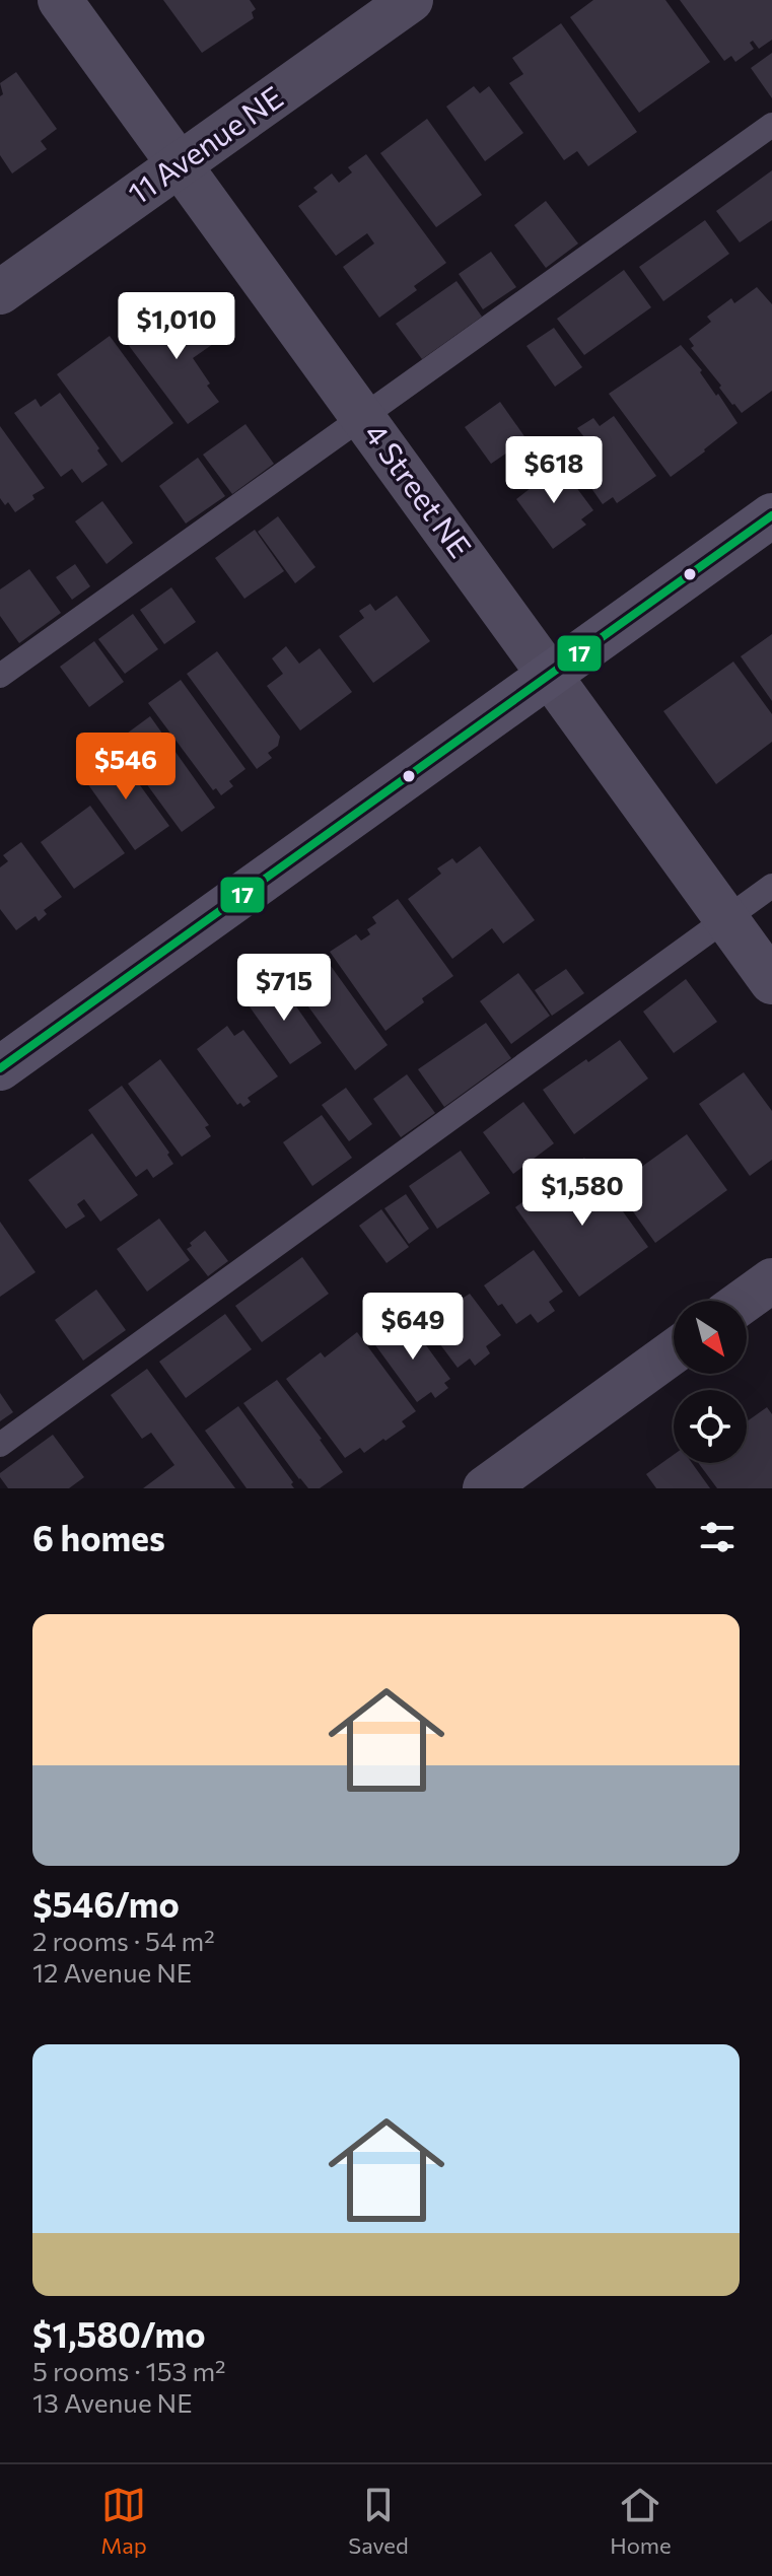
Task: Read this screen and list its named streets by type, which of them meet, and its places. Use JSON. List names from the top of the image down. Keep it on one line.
{"streets":{"street":["11 Avenue NE","4 Street NE"]},"crossings":[["11 Avenue NE","4 Street NE"]],"lines":["transit line 17"],"north":"bottom right","page":{"price":["$1,010","$618","$546","$715","$1,580","$649"],"heading":"6 homes","list":[{"name":"$546/mo","note":"2 rooms · 54 m² · 12 Avenue NE"},{"name":"$1,580/mo","note":"5 rooms · 153 m² · 13 Avenue NE"}],"tabs":["Map","Saved","Home"]}}
